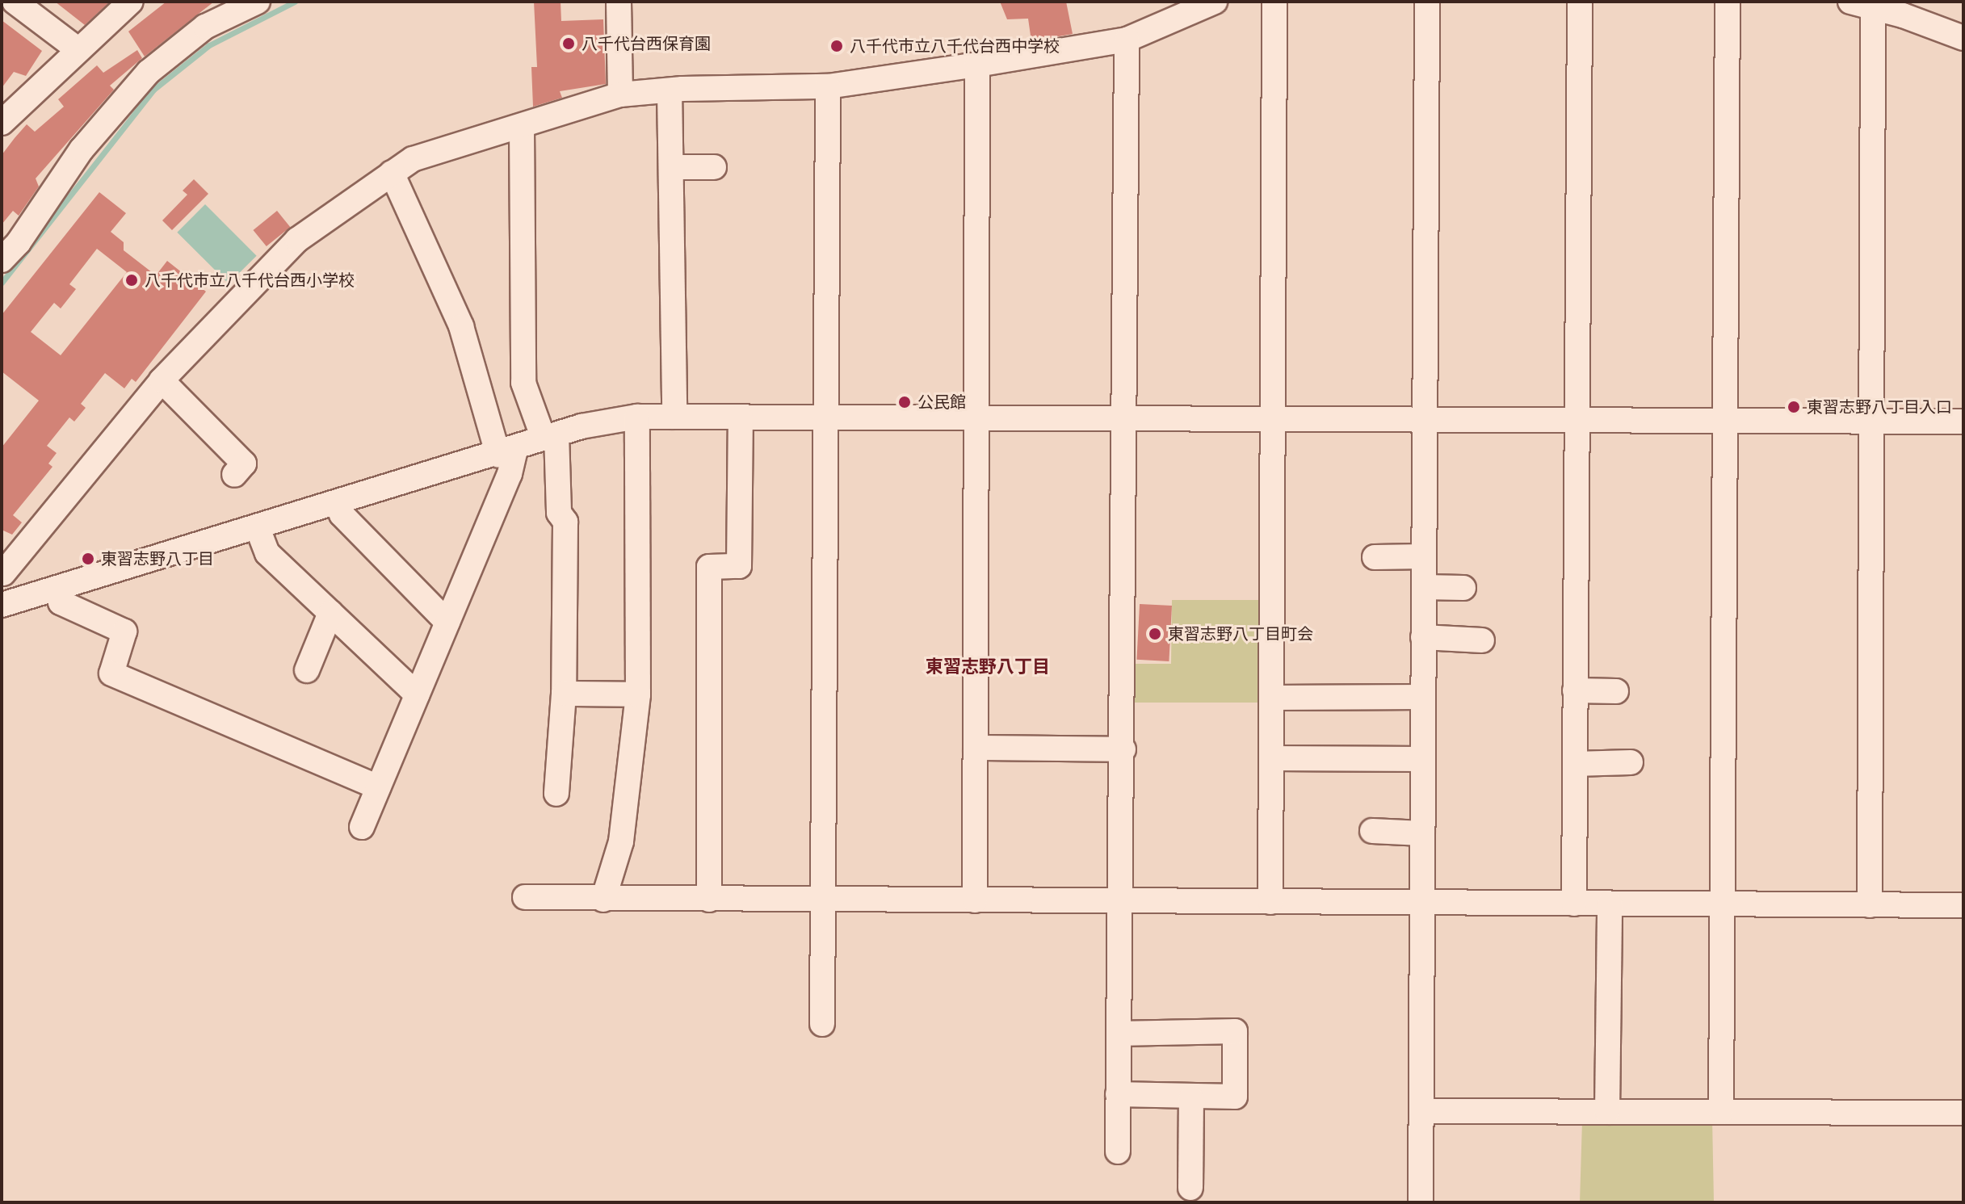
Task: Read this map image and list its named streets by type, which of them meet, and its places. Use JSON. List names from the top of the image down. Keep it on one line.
{"districts":["東習志野八丁目"],"places":["八千代台西保育園","八千代市立八千代台西中学校","八千代市立八千代台西小学校","公民館","東習志野八丁目入口","東習志野八丁目","東習志野八丁目町会"]}
